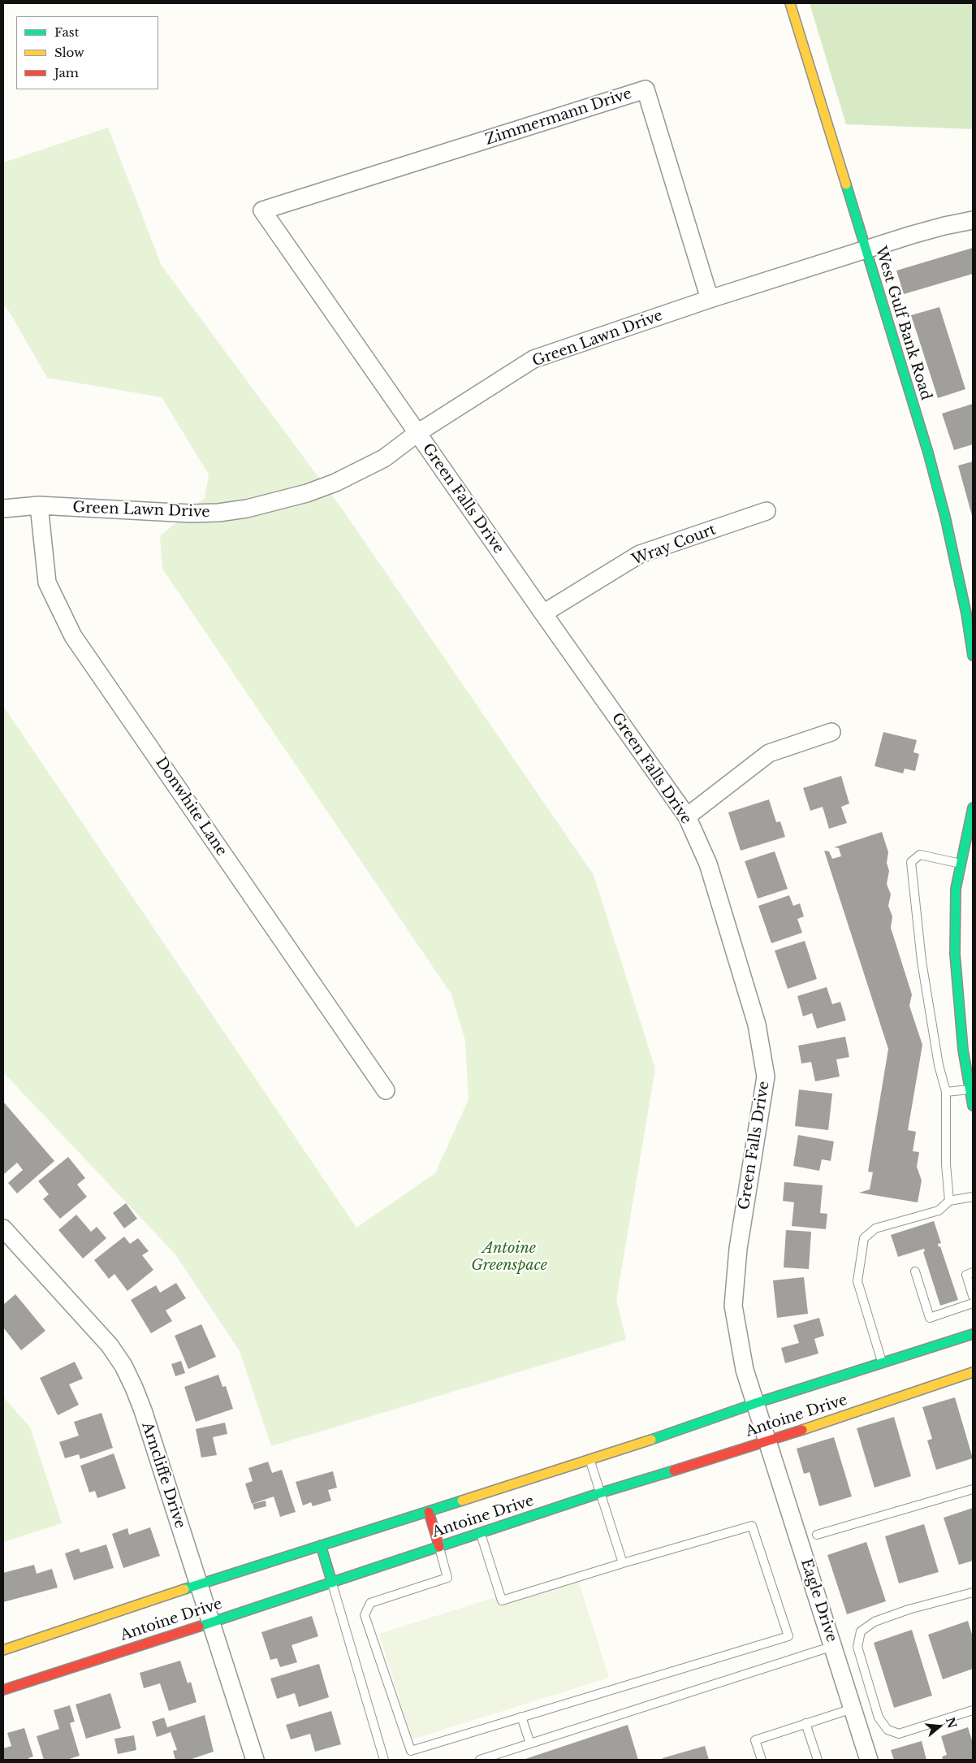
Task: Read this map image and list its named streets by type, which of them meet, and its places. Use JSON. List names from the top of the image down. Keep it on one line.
{"streets":{"main road":["West Gulf Bank Road","Antoine Drive"],"street":["Zimmermann Drive","Green Lawn Drive","Green Falls Drive","Wray Court","Donwhite Lane","Arncliffe Drive","Eagle Drive"]},"crossings":[["Zimmermann Drive","Green Lawn Drive"],["Zimmermann Drive","Green Falls Drive"],["West Gulf Bank Road","Green Lawn Drive"],["Green Lawn Drive","Green Falls Drive"],["Green Lawn Drive","Donwhite Lane"],["Green Falls Drive","Wray Court"],["Green Falls Drive","Antoine Drive"],["Green Falls Drive","Eagle Drive"],["Antoine Drive","Arncliffe Drive"],["Antoine Drive","Eagle Drive"]],"parks":["Antoine Greenspace"],"legend":["Fast","Slow","Jam"],"north":"right"}
